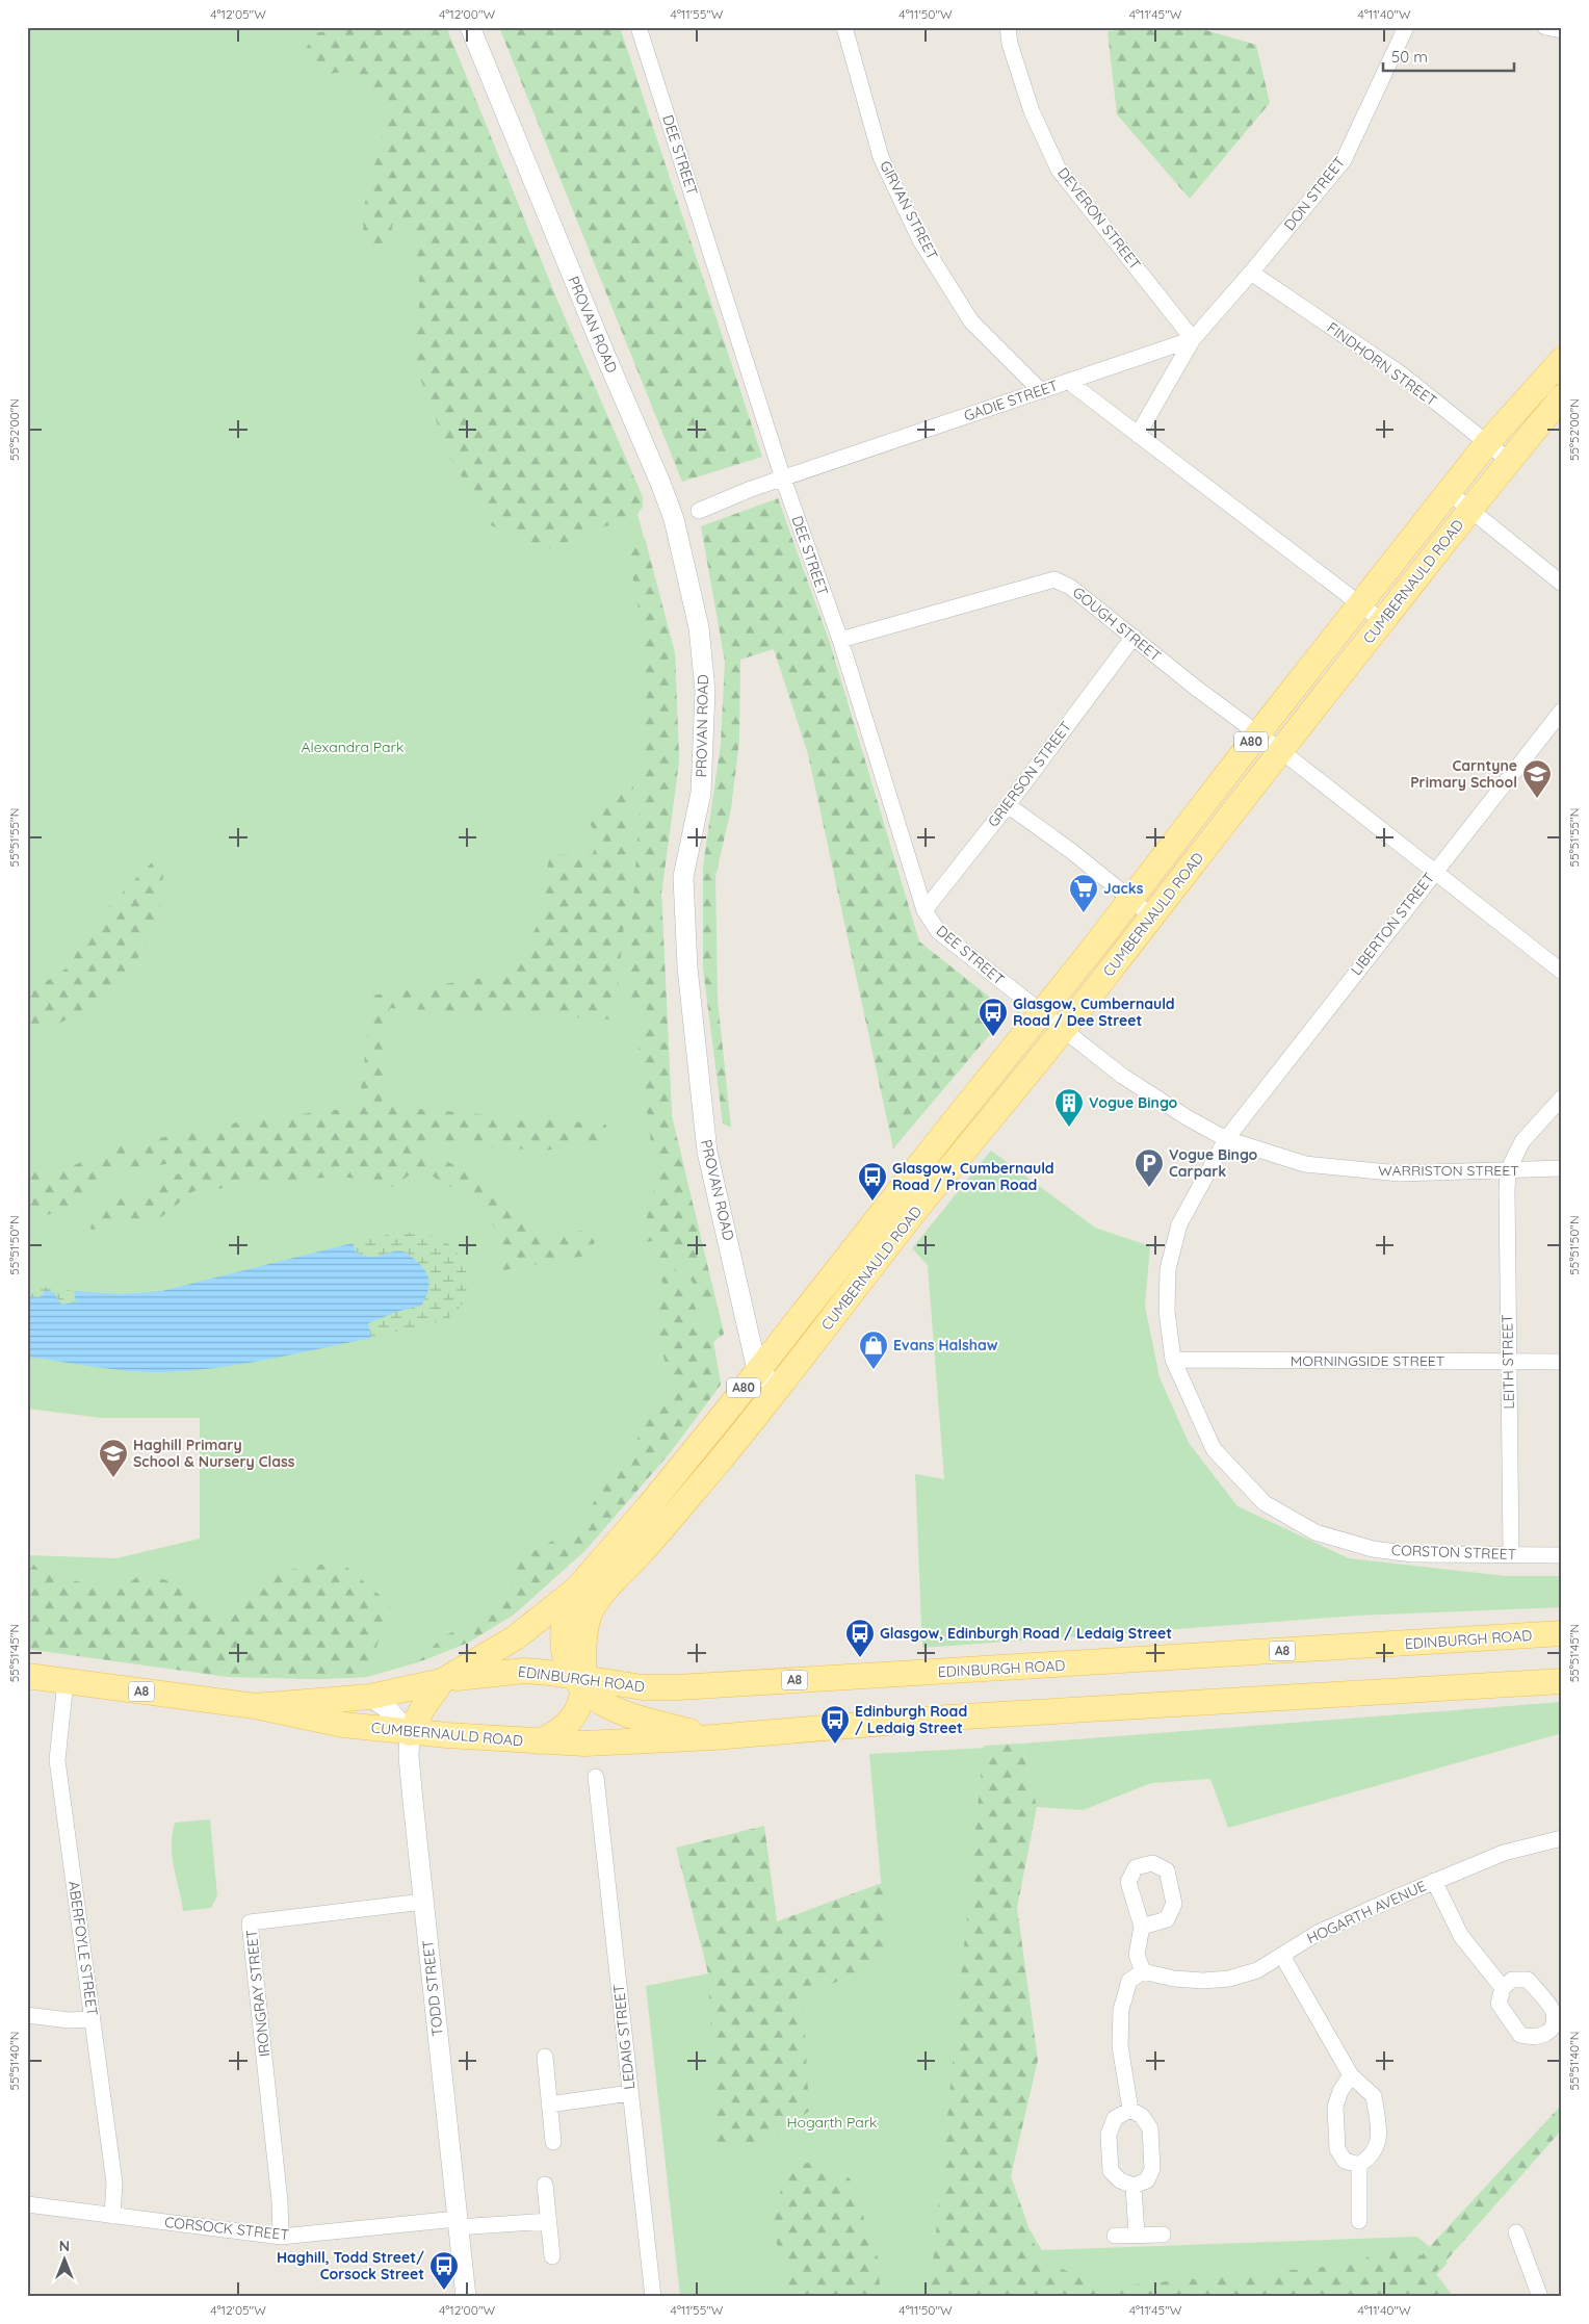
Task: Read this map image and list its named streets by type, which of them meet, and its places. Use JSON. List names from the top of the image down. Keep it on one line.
{"streets":{"main road":["CUMBERNAULD ROAD","A80","EDINBURGH ROAD","A8"],"street":["DEE STREET","DON STREET","GIRVAN STREET","DEVERON STREET","PROVAN ROAD","FINDHORN STREET","GADIE STREET","GOUGH STREET","GRIERSON STREET","LIBERTON STREET","WARRISTON STREET","MORNINGSIDE STREET","LEITH STREET","CORSTON STREET","HOGARTH AVENUE","ABERFOYLE STREET","TODD STREET","IRONGRAY STREET","LEDAIG STREET","CORSOCK STREET"]},"crossings":[["DEE STREET","GADIE STREET"],["DEE STREET","CUMBERNAULD ROAD"],["DEE STREET","GOUGH STREET"],["DEE STREET","GRIERSON STREET"],["DEE STREET","WARRISTON STREET"],["DON STREET","DEVERON STREET"],["DON STREET","FINDHORN STREET"],["DON STREET","GADIE STREET"],["GIRVAN STREET","GADIE STREET"],["PROVAN ROAD","CUMBERNAULD ROAD"],["FINDHORN STREET","CUMBERNAULD ROAD"],["GADIE STREET","CUMBERNAULD ROAD"],["CUMBERNAULD ROAD","GOUGH STREET"],["CUMBERNAULD ROAD","A80"],["CUMBERNAULD ROAD","WARRISTON STREET"],["CUMBERNAULD ROAD","EDINBURGH ROAD"],["CUMBERNAULD ROAD","A8"],["CUMBERNAULD ROAD","ABERFOYLE STREET"],["CUMBERNAULD ROAD","TODD STREET"],["GOUGH STREET","GRIERSON STREET"],["GOUGH STREET","LIBERTON STREET"],["A80","EDINBURGH ROAD"],["A80","A8"],["LIBERTON STREET","WARRISTON STREET"],["LIBERTON STREET","CORSTON STREET"],["WARRISTON STREET","LEITH STREET"],["WARRISTON STREET","CORSTON STREET"],["MORNINGSIDE STREET","LEITH STREET"],["MORNINGSIDE STREET","CORSTON STREET"],["LEITH STREET","CORSTON STREET"],["EDINBURGH ROAD","A8"],["ABERFOYLE STREET","CORSOCK STREET"],["TODD STREET","IRONGRAY STREET"],["TODD STREET","CORSOCK STREET"],["IRONGRAY STREET","CORSOCK STREET"]],"parks":["Alexandra Park","Hogarth Park"],"places":{"school or university":["Carntyne Primary School","Haghill Primary School & Nursery Class"],"supermarket":["Jacks"],"bus stop":["Glasgow, Cumbernauld Road / Dee Street","Glasgow, Cumbernauld Road / Provan Road","Glasgow, Edinburgh Road / Ledaig Street","Edinburgh Road / Ledaig Street","Haghill, Todd Street/ Corsock Street"],"building":["Vogue Bingo"],"parking":["Vogue Bingo Carpark"],"shop":["Evans Halshaw"]},"scale_bar":"50 m","north":"top","coordinates":["4°12'05\"W","4°12'00\"W","4°11'55\"W","4°11'50\"W","4°11'45\"W","4°11'40\"W","55°52'00\"N","55°51'55\"N","55°51'50\"N","55°51'45\"N","55°51'40\"N"]}
